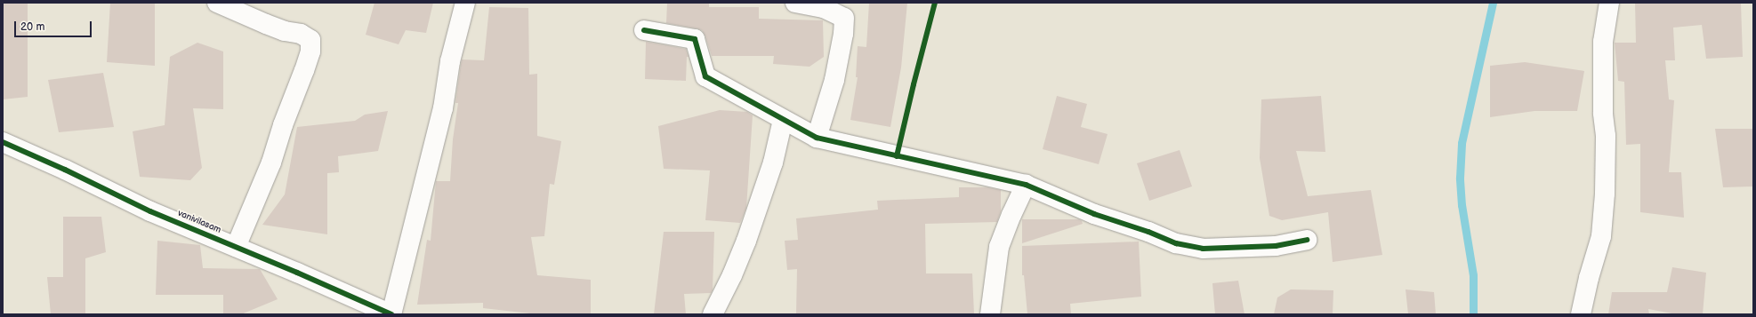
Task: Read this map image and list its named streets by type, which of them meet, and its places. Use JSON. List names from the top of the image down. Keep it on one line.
{"streets":{"street":["vanivilasam"]},"scale_bar":"20 m"}
